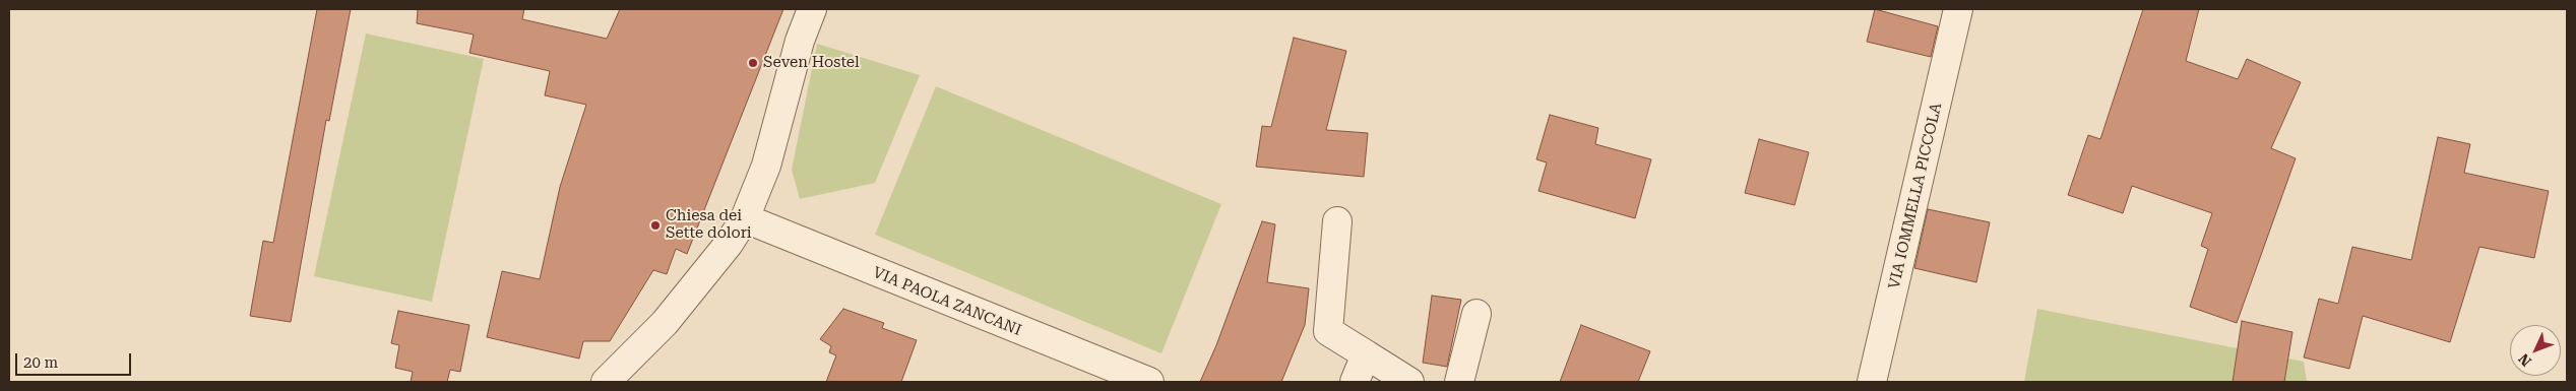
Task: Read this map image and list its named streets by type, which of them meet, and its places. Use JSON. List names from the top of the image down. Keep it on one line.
{"streets":{"street":["VIA IOMMELLA PICCOLA","VIA PAOLA ZANCANI"]},"places":["Seven Hostel","Chiesa dei Sette dolori"],"scale_bar":"20 m","north":"bottom left"}
